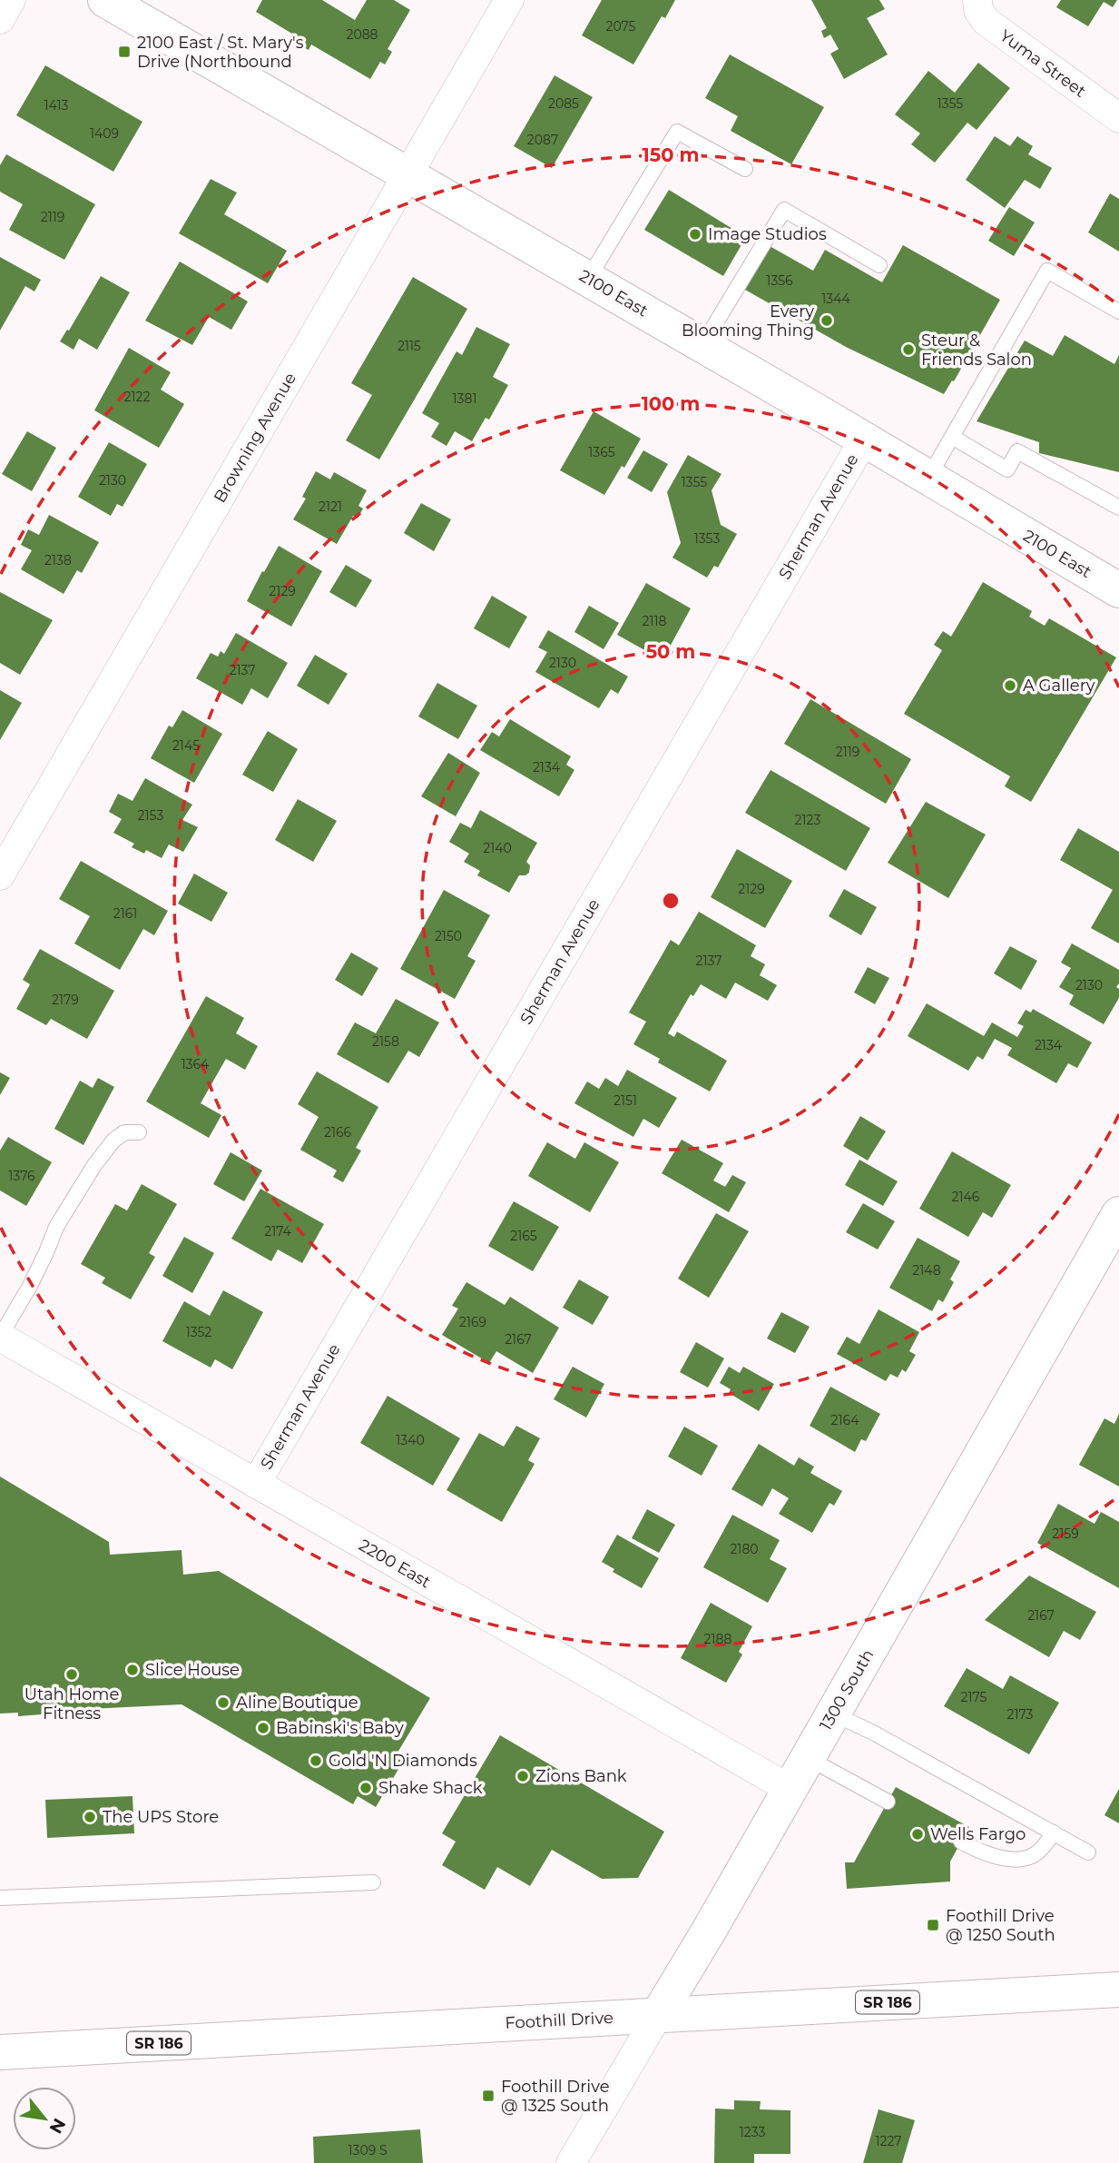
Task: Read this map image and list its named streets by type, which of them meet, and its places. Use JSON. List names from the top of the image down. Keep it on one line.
{"streets":{"street":["Yuma Street","2100 East","Browning Avenue","Sherman Avenue","2200 East","1300 South","SR 186","Foothill Drive"]},"crossings":[["2100 East","Browning Avenue"],["2100 East","Sherman Avenue"],["Sherman Avenue","2200 East"],["2200 East","1300 South"],["1300 South","Foothill Drive"]],"places":{"transit":["2100 East / St. Mary's Drive (Northbound","Foothill Drive @ 1250 South","Foothill Drive @ 1325 South"],"other":["Image Studios","Every Blooming Thing","Steur & Friends Salon","A Gallery","Slice House","Utah Home Fitness","Aline Boutique","Babinski's Baby","Gold 'N Diamonds","Zions Bank","Shake Shack","The UPS Store","Wells Fargo"]},"house_numbers":["2075","2088","2085","1355","1413","1409","2087","2119","1356","1344","2115","2122","1381","1365","2130","1355","2121","1353","2138","2129","2118","2130","2137","2145","2119","2134","2153","2123","2140","2129","2161","2150","2137","2130","2179","2158","2134","1364","2151","2166","1376","2146","2174","2165","2148","2169","1352","2167","2164","1340","2159","2180","2167","2188","2175","2173","1233","1227","1309 S"],"north":"bottom right","rings":["150 m","100 m","50 m"]}
